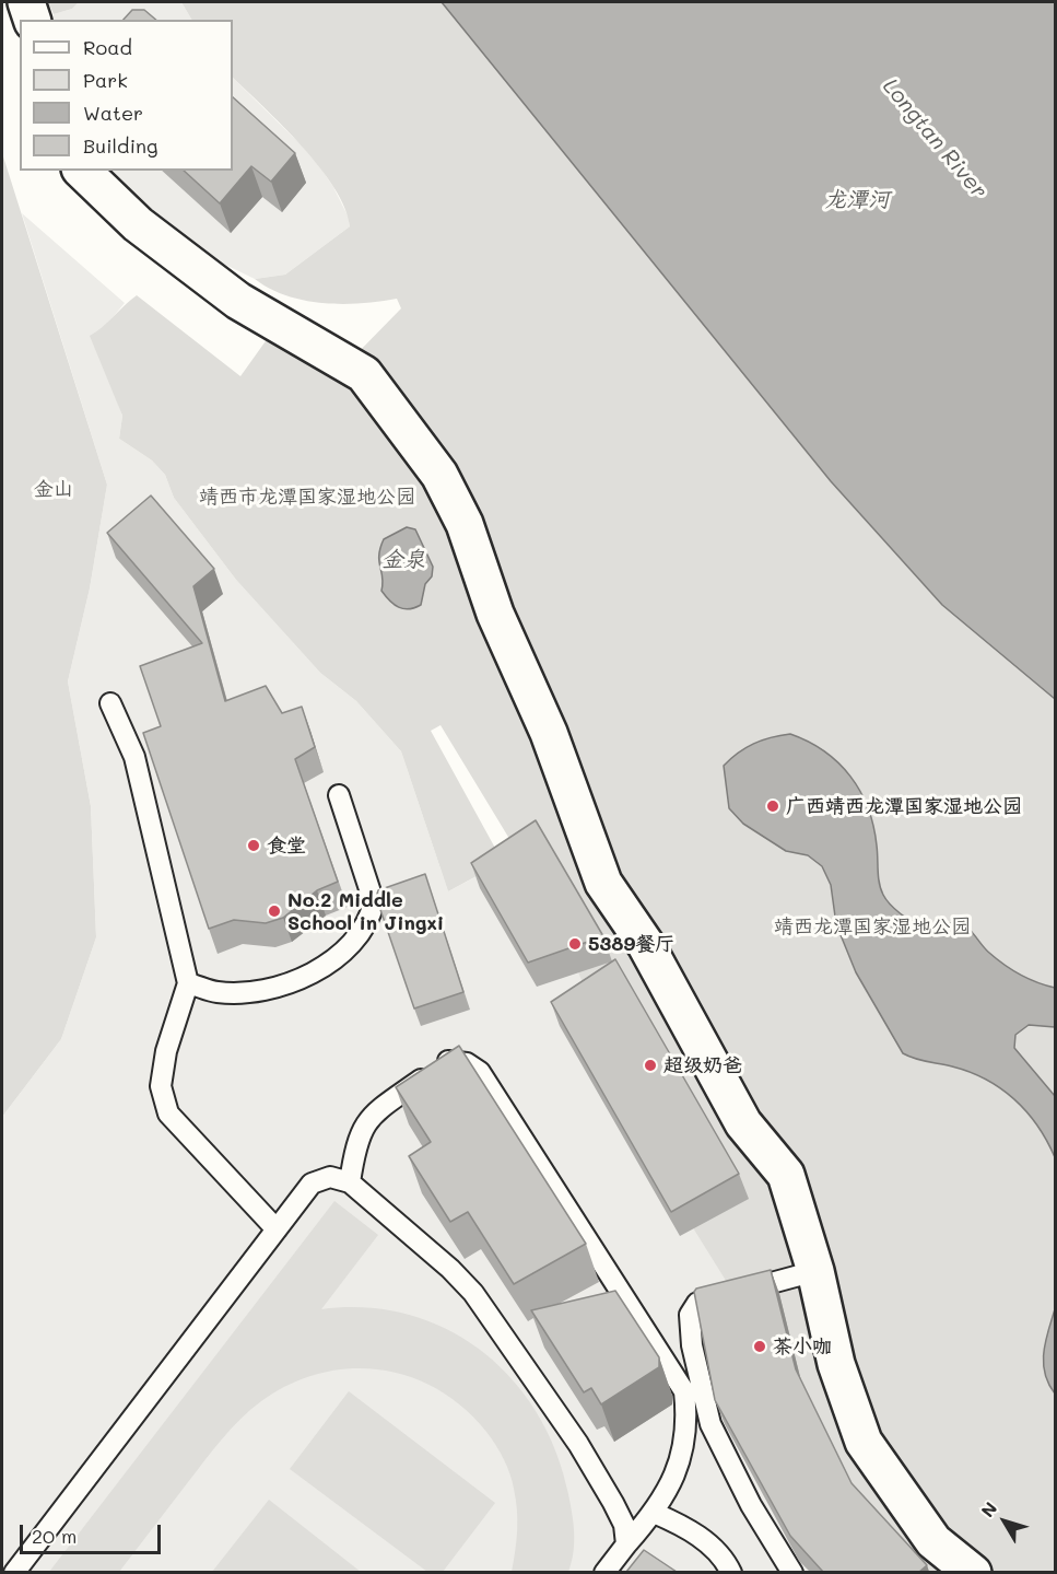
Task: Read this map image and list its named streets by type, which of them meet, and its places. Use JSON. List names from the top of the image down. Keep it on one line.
{"water":["Longtan River","龙潭河","金泉"],"parks":["金山","靖西市龙潭国家湿地公园","靖西龙潭国家湿地公园"],"places":["广西靖西龙潭国家湿地公园","食堂","No.2 Middle School in Jingxi","5389餐厅","超级奶爸","茶小咖"],"legend":["Road","Park","Water","Building"],"scale_bar":"20 m","north":"top left"}
